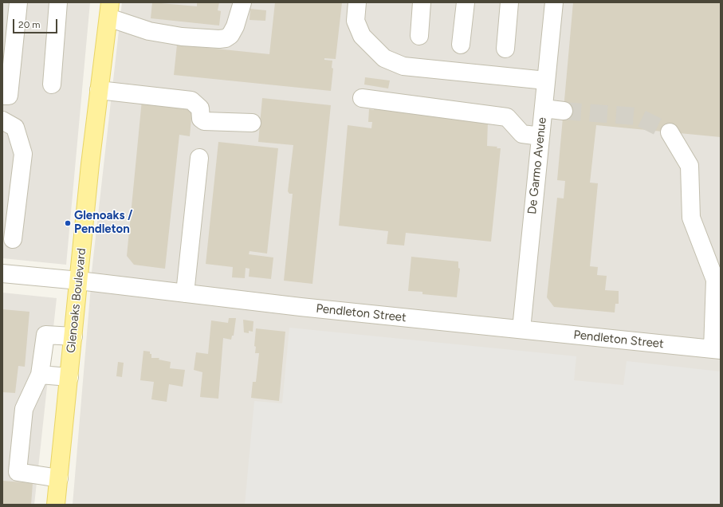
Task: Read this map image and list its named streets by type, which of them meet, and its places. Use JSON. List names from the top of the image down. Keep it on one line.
{"streets":{"main road":["Glenoaks Boulevard"],"street":["De Garmo Avenue","Pendleton Street"]},"crossings":[["De Garmo Avenue","Pendleton Street"],["Glenoaks Boulevard","Pendleton Street"]],"places":["Glenoaks / Pendleton"],"scale_bar":"20 m"}
